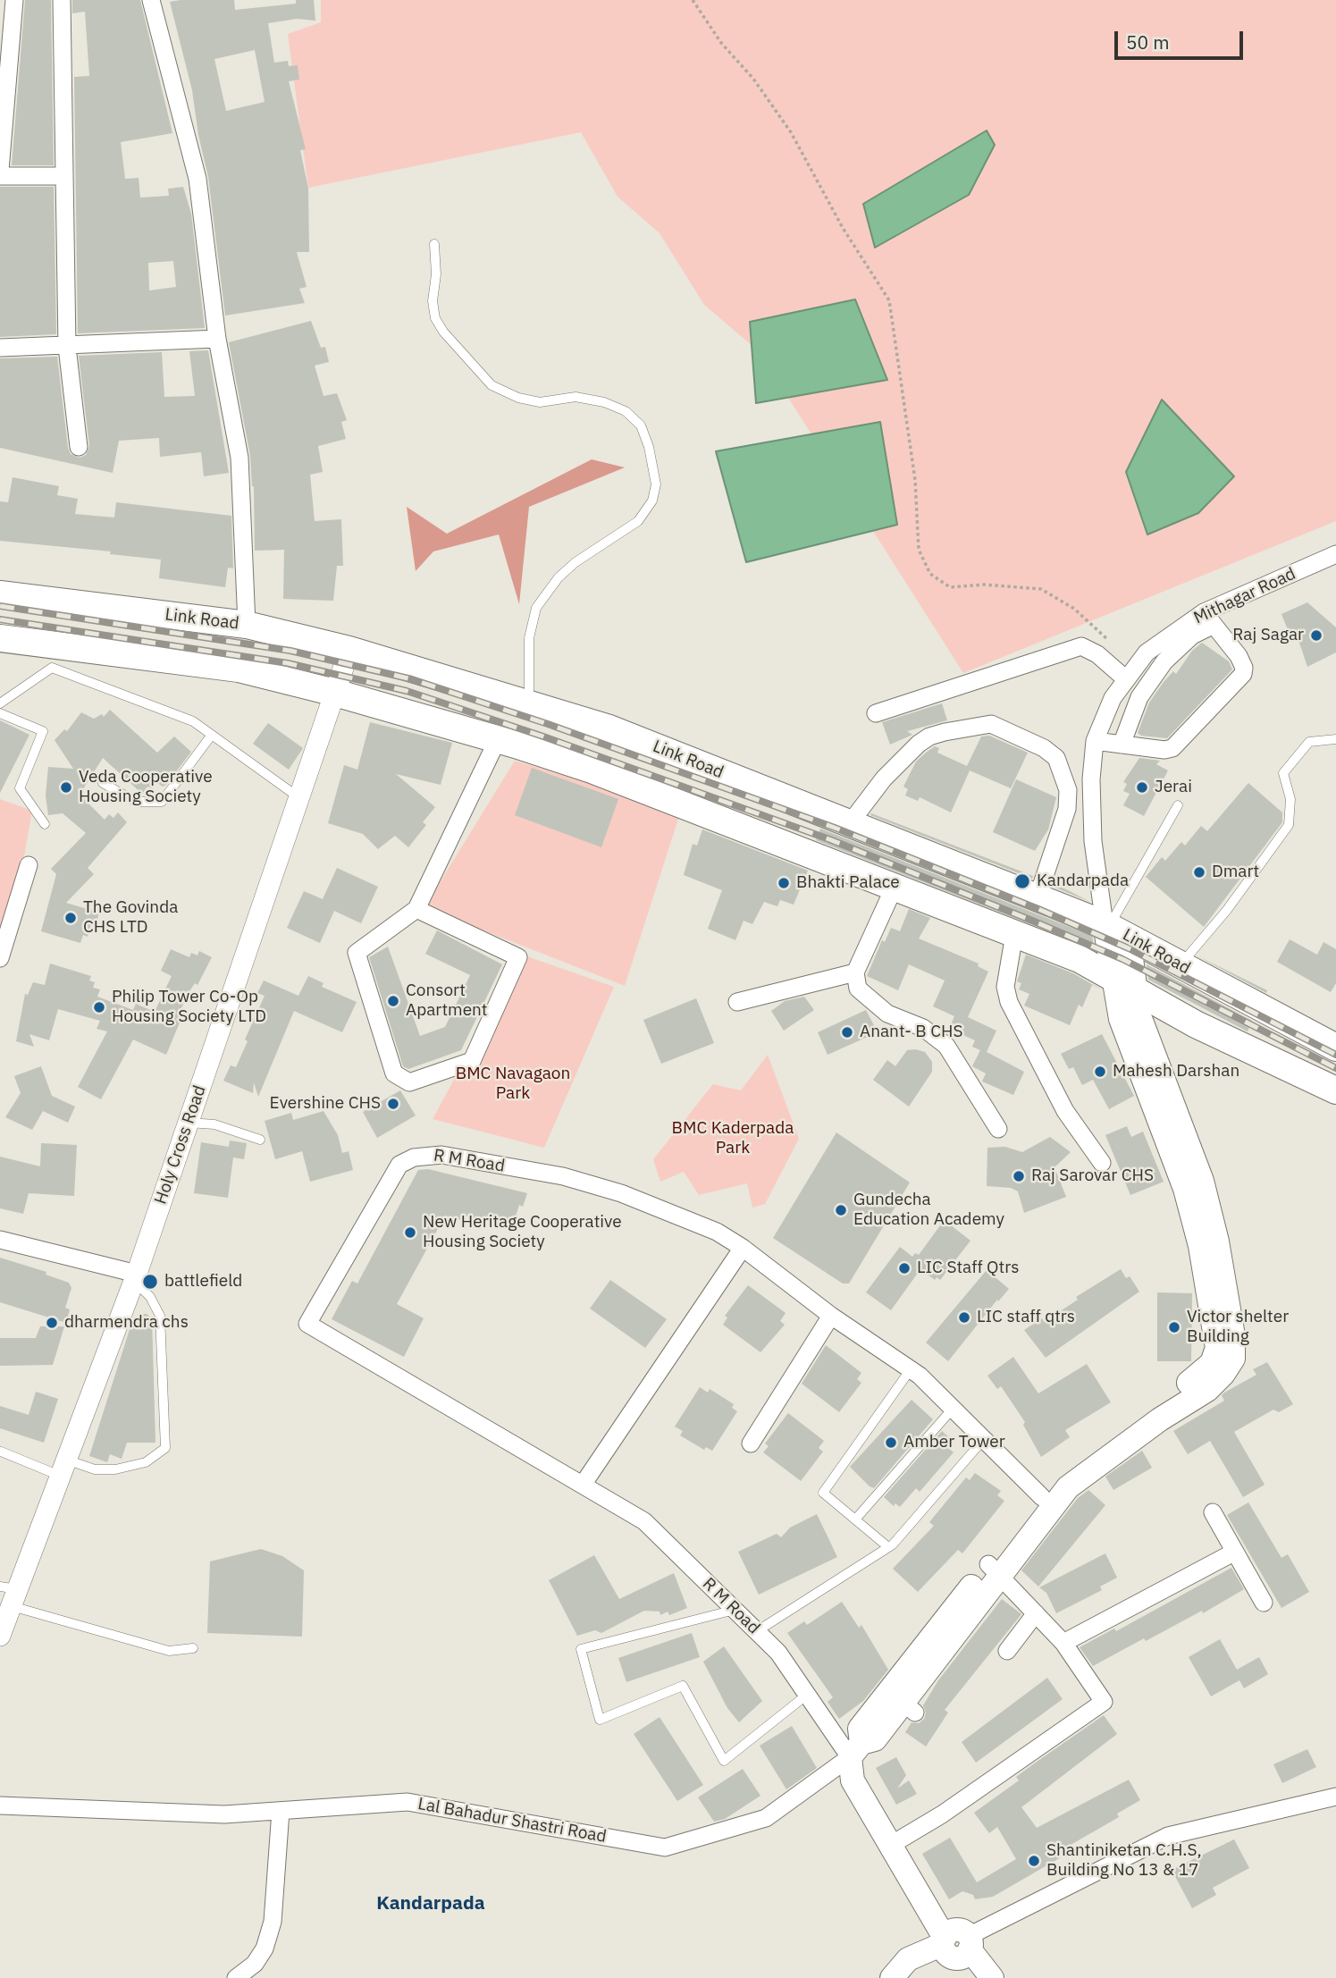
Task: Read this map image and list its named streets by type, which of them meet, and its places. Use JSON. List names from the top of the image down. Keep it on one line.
{"streets":{"main road":["Link Road","R M Road"],"street":["Mithagar Road","Holy Cross Road","Lal Bahadur Shastri Road"]},"crossings":[["Mithagar Road","Link Road"],["Link Road","Holy Cross Road"],["R M Road","Lal Bahadur Shastri Road"]],"districts":["Kandarpada"],"parks":["BMC Navagaon Park","BMC Kaderpada Park"],"places":["Raj Sagar","Veda Cooperative Housing Society","Jerai","Dmart","Kandarpada","Bhakti Palace","The Govinda CHS LTD","Consort Apartment","Philip Tower Co-Op Housing Society LTD","Anant- B CHS","Mahesh Darshan","Evershine CHS","Raj Sarovar CHS","Gundecha Education Academy","New Heritage Cooperative Housing Society","LIC Staff Qtrs","battlefield","LIC staff qtrs","dharmendra chs","Victor shelter Building","Amber Tower","Shantiniketan C.H.S, Building No 13 & 17"],"scale_bar":"50 m"}
